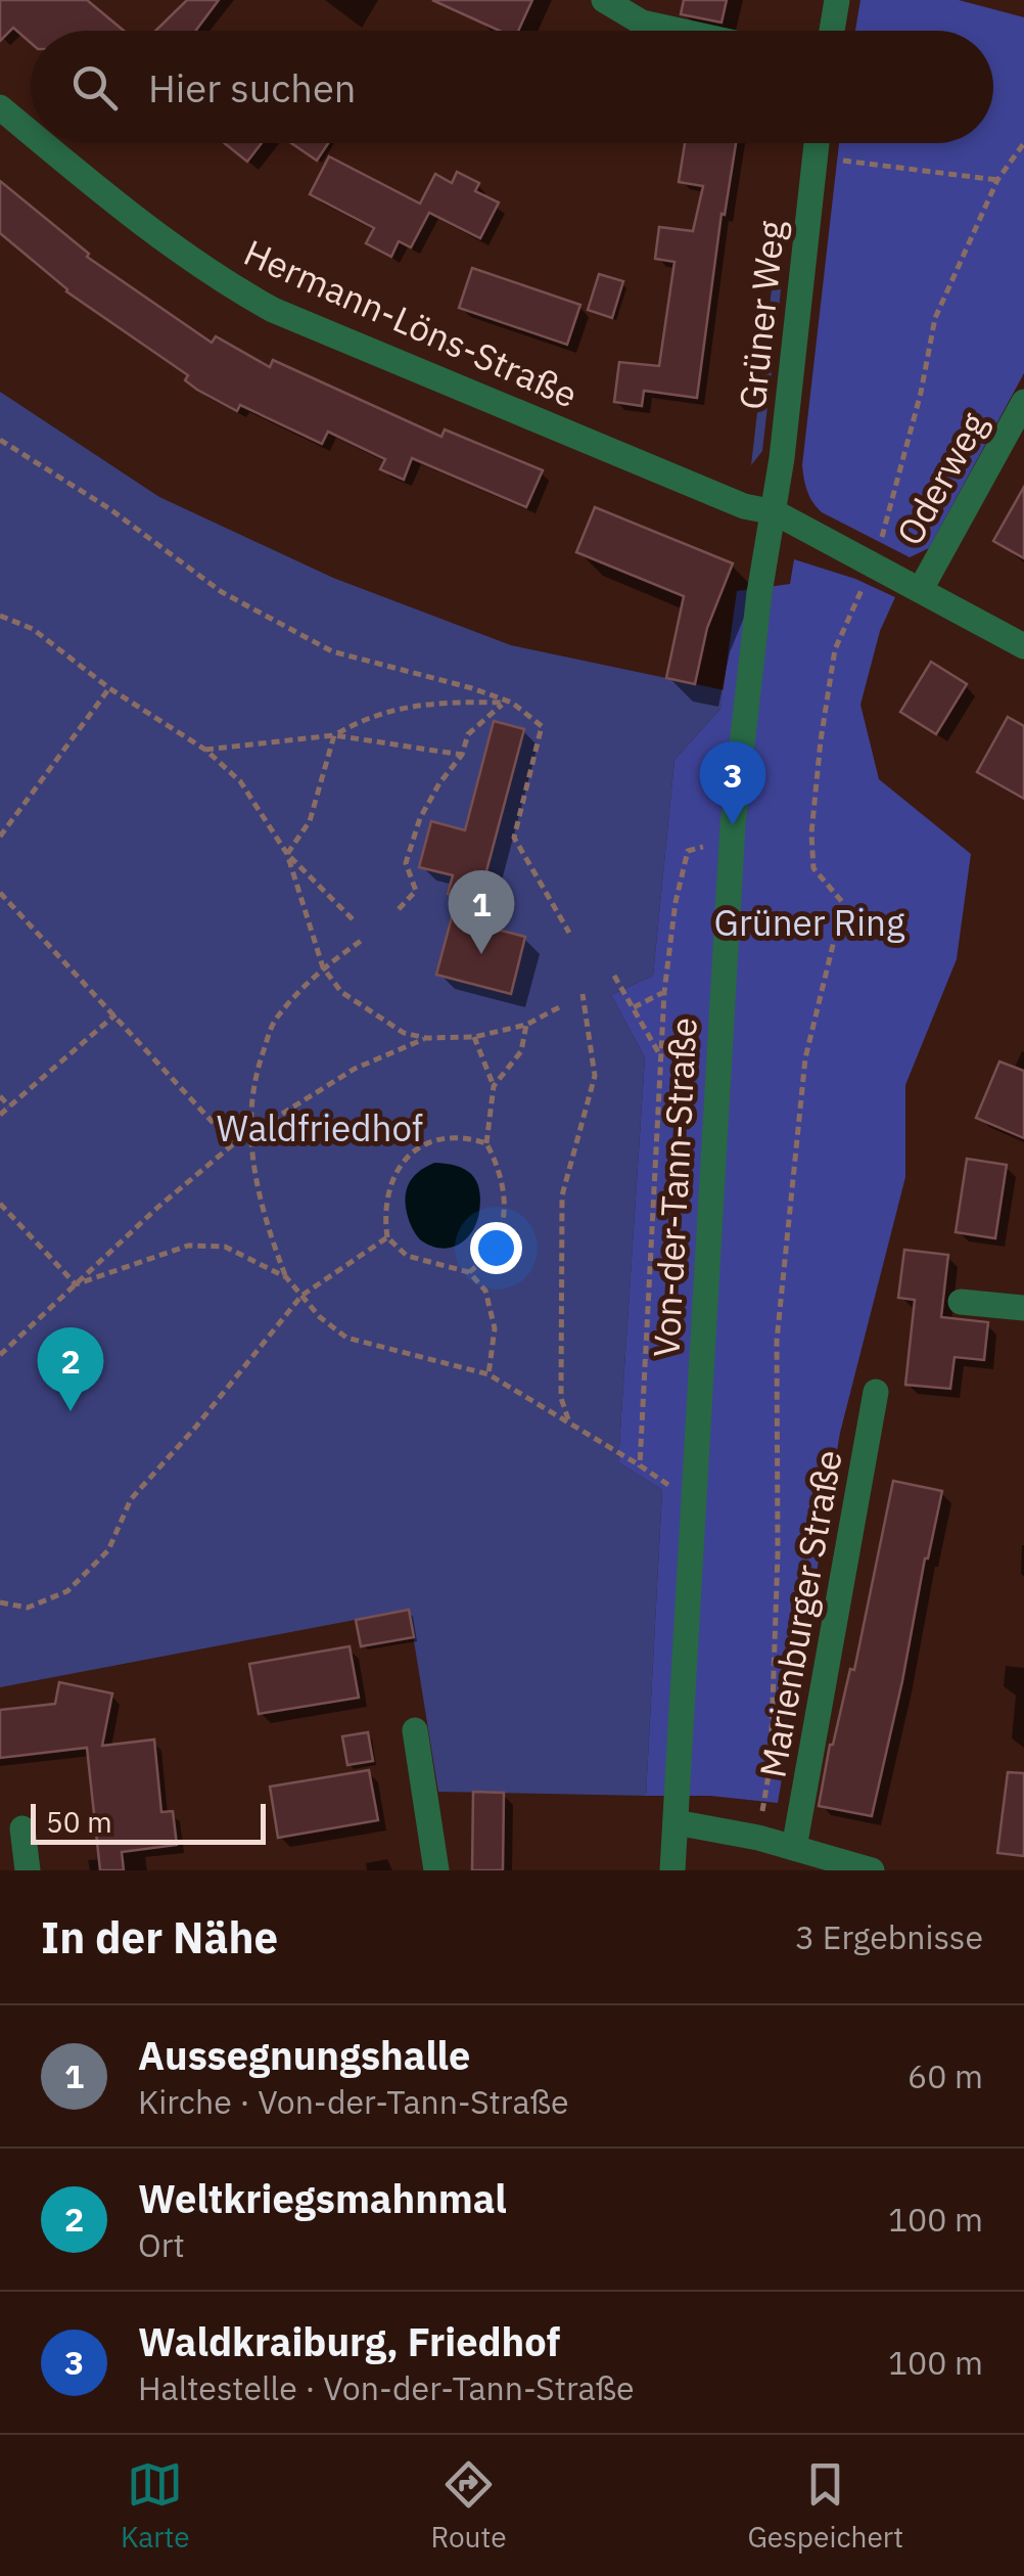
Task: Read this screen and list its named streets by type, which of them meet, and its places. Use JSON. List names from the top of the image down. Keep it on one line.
{"streets":{"street":["Grüner Weg","Hermann-Löns-Straße","Oderweg","Von-der-Tann-Straße","Marienburger Straße"]},"crossings":[["Grüner Weg","Hermann-Löns-Straße"],["Grüner Weg","Von-der-Tann-Straße"],["Hermann-Löns-Straße","Oderweg"],["Hermann-Löns-Straße","Von-der-Tann-Straße"]],"parks":["Grüner Ring","Waldfriedhof"],"scale_bar":"50 m","page":{"search":"Hier suchen","pins":["3","1","2"],"scale":"50 m","heading":["In der Nähe","3 Ergebnisse"],"list":[{"mark":"1","name":"Aussegnungshalle","note":"Kirche · Von-der-Tann-Straße","value":"60 m"},{"mark":"2","name":"Weltkriegsmahnmal","note":"Ort","value":"100 m"},{"mark":"3","name":"Waldkraiburg, Friedhof","note":"Haltestelle · Von-der-Tann-Straße","value":"100 m"}],"nav":["Karte","Route","Gespeichert"]}}
